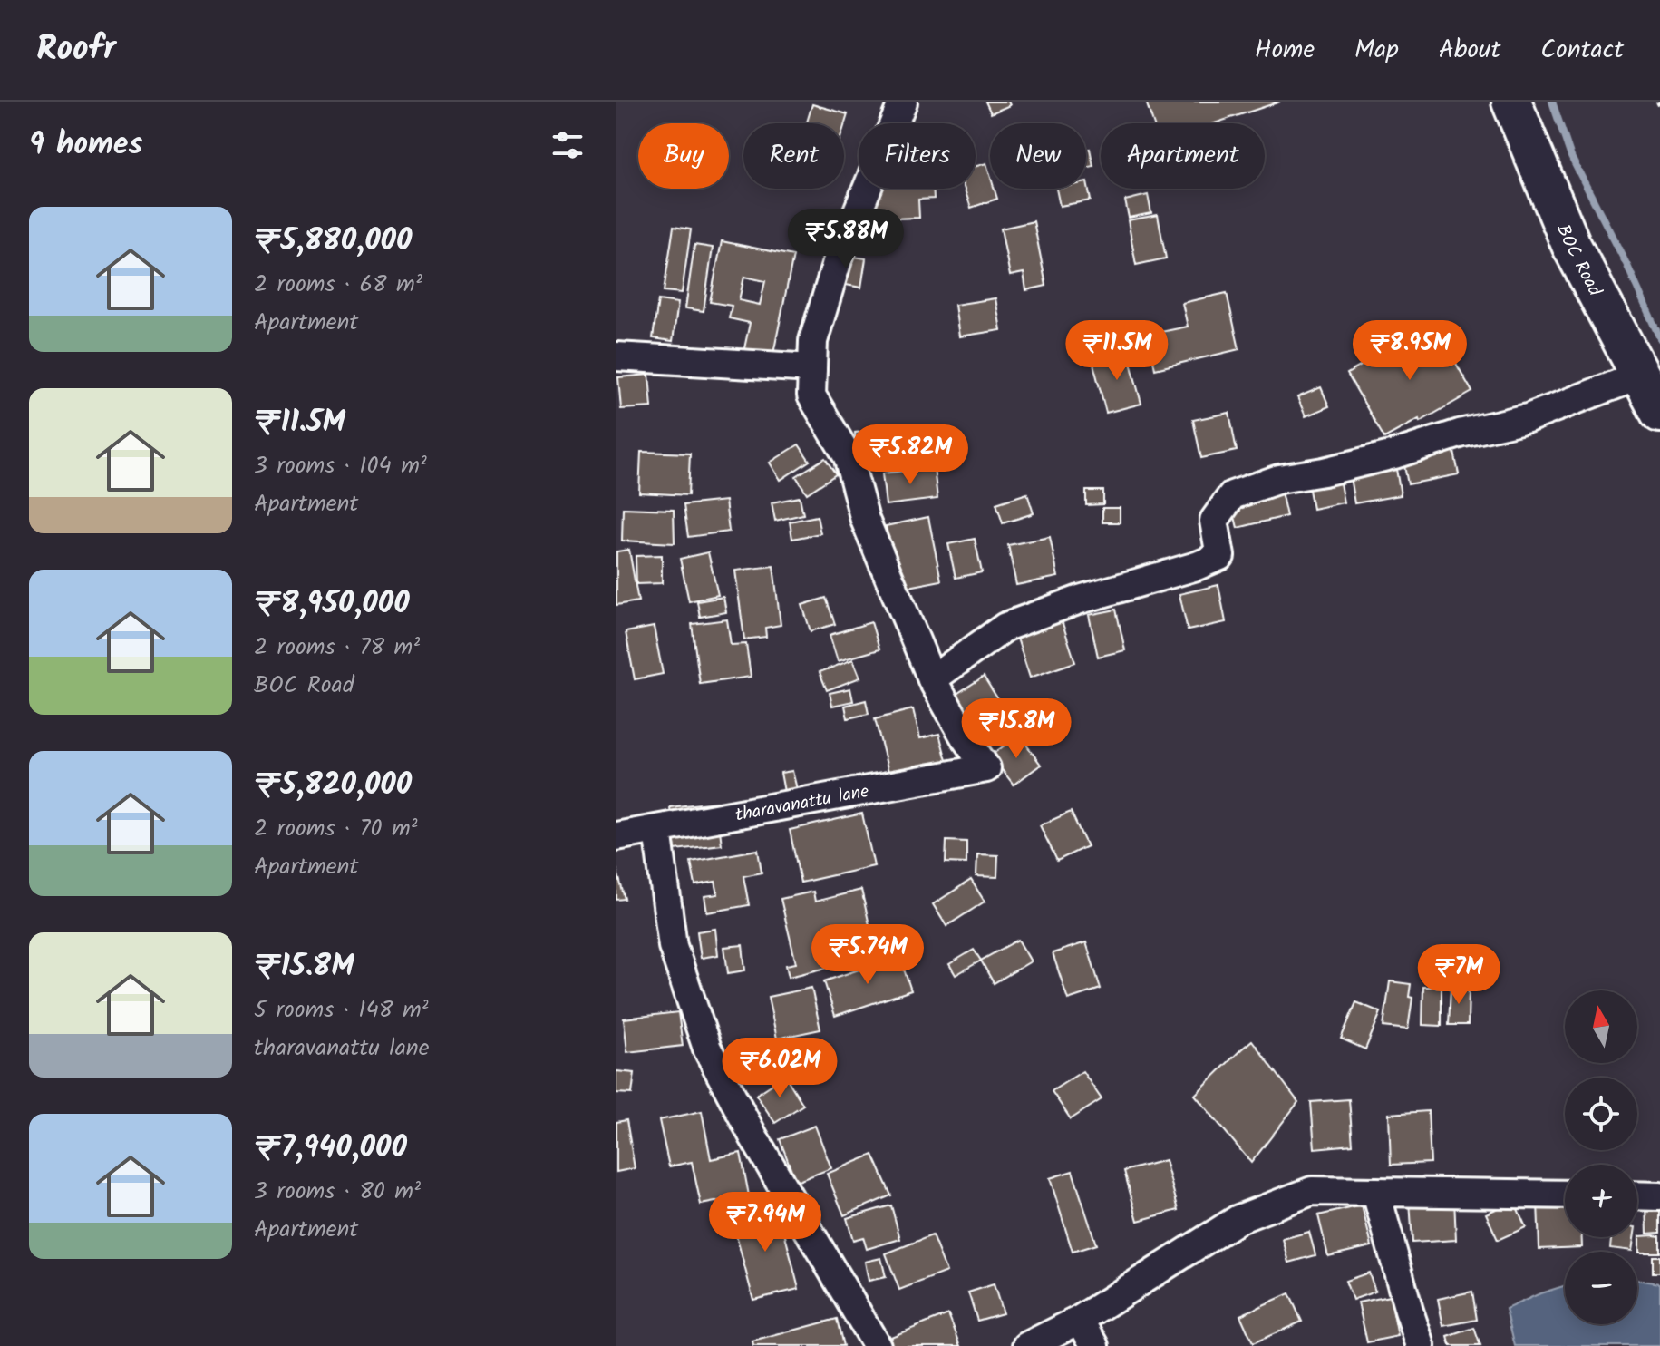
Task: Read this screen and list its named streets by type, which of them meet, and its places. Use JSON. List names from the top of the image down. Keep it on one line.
{"streets":{"street":["BOC Road","tharavanattu lane"]},"north":"top","page":{"header":"Roofr","nav":["Home","Map","About","Contact"],"heading":"9 homes","chip":["Buy","Rent","Filters","New","Apartment"],"list":[{"name":"₹5,880,000","note":"2 rooms · 68 m² · Apartment"},{"name":"₹11.5M","note":"3 rooms · 104 m² · Apartment"},{"name":"₹8,950,000","note":"2 rooms · 78 m² · BOC Road"},{"name":"₹5,820,000","note":"2 rooms · 70 m² · Apartment"},{"name":"₹15.8M","note":"5 rooms · 148 m² · tharavanattu lane"},{"name":"₹7,940,000","note":"3 rooms · 80 m² · Apartment"}],"price":["₹5.88M","₹11.5M","₹8.95M","₹5.82M","₹15.8M","₹5.74M","₹7M","₹6.02M","₹7.94M"],"map_buttons":["+","−"]}}
